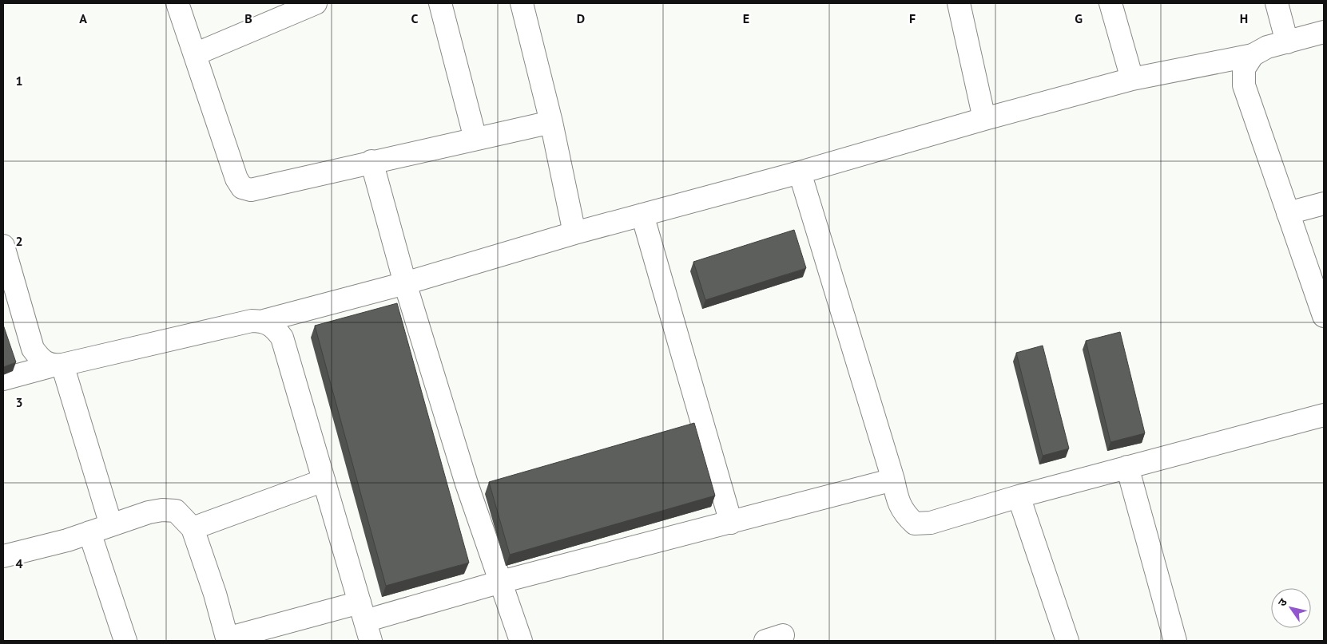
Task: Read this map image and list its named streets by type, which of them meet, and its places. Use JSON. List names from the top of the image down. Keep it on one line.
{"north":"top left","grid":{"columns":["A","B","C","D","E","F","G","H"],"rows":["1","2","3","4"]}}
